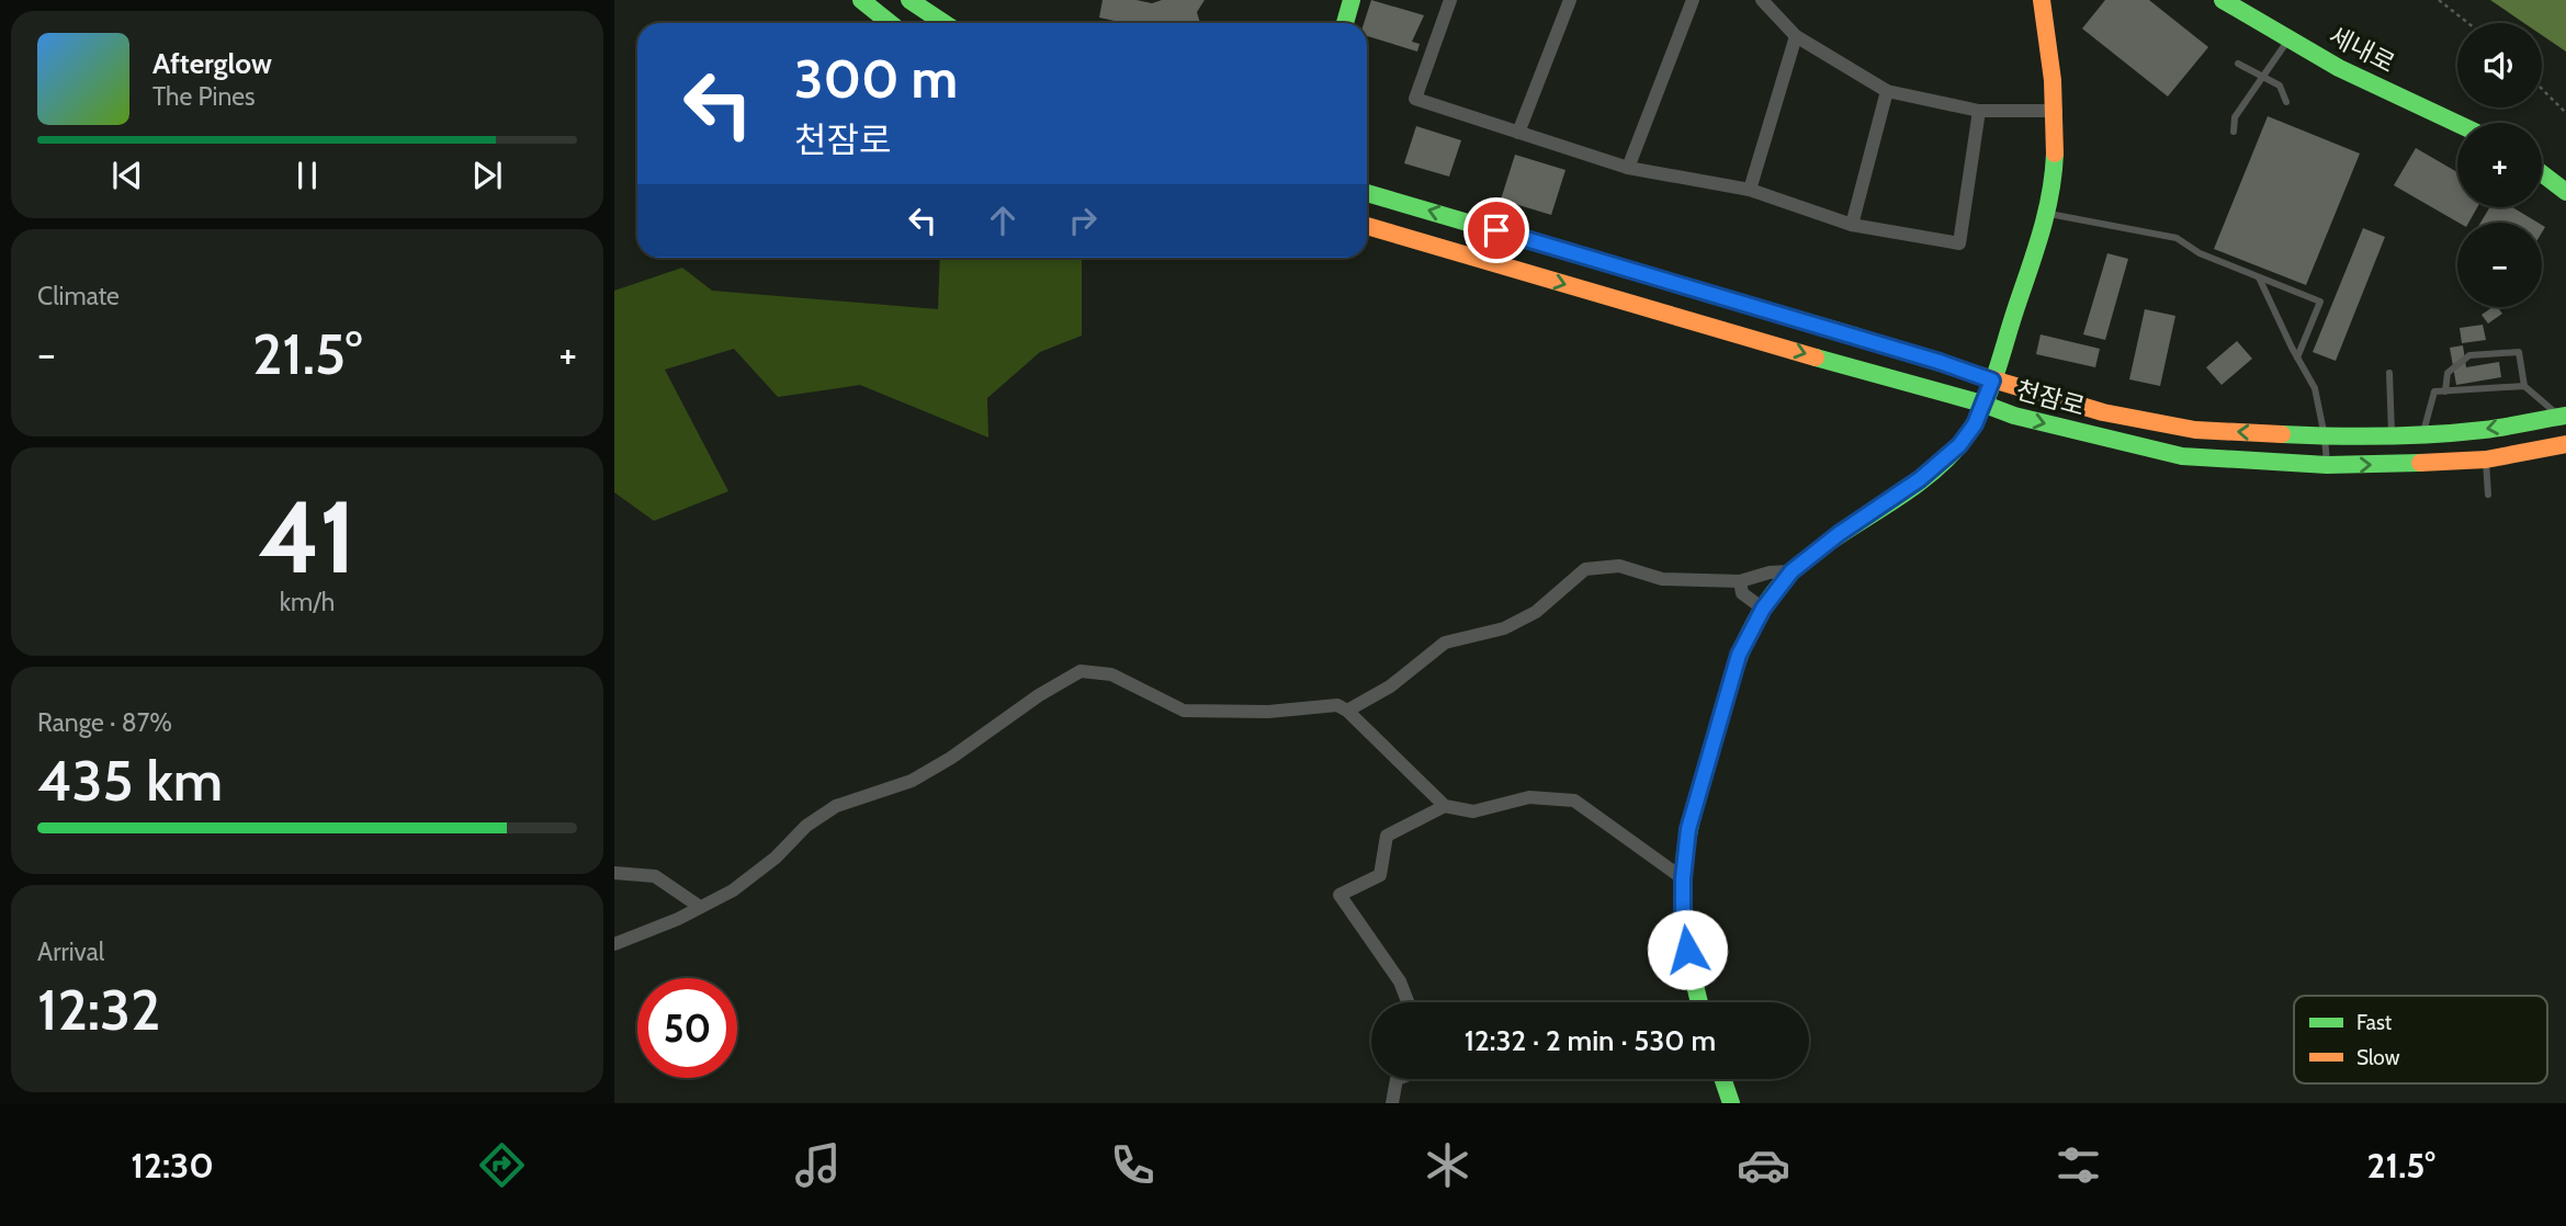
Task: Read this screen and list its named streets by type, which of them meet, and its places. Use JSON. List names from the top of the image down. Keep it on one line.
{"streets":{"street":["세내로","천잠로"]},"legend":["Fast","Slow"],"page":{"map_buttons":["+","−"],"turn":["300 m","천잠로"],"song":["Afterglow","The Pines"],"tile":["Climate",["41","km/h"],["Range · 87%","435 km"],["Arrival","12:32"]],"heat":["−","21.5°","+"],"limit":"50","trip":"12:32 · 2 min · 530 m","tabs":["12:30","21.5°"]}}
